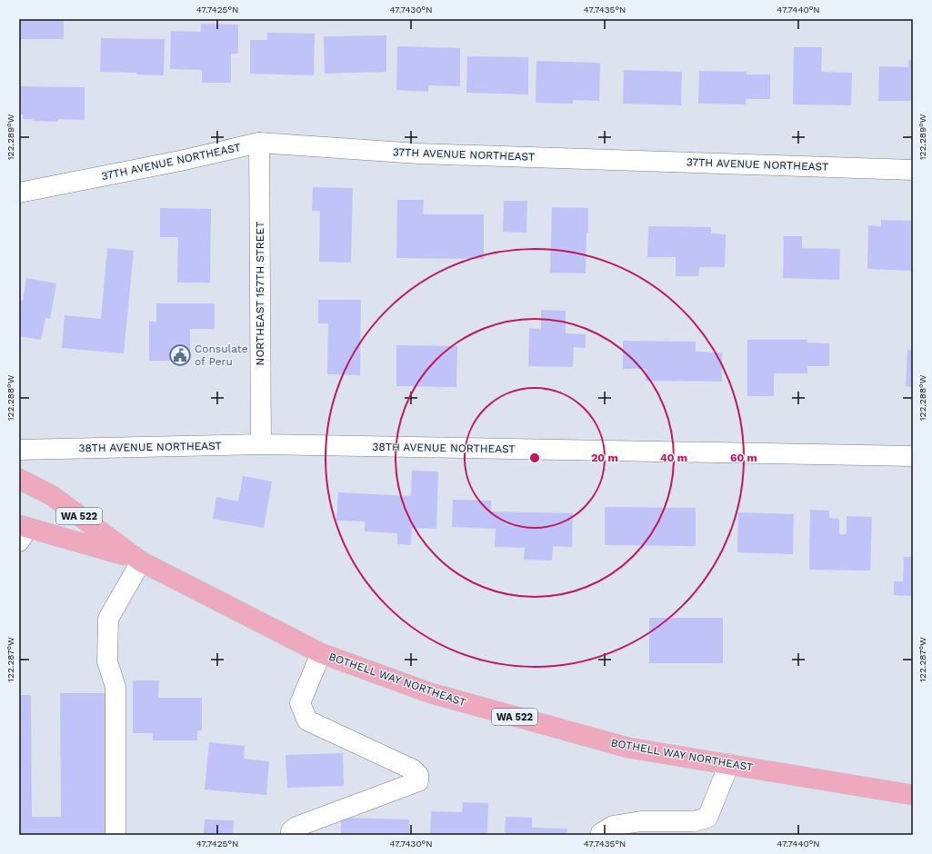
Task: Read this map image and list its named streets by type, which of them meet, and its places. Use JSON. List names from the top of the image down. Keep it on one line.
{"streets":{"main road":["WA 522","BOTHELL WAY NORTHEAST"],"street":["37TH AVENUE NORTHEAST","NORTHEAST 157TH STREET","38TH AVENUE NORTHEAST"]},"crossings":[["37TH AVENUE NORTHEAST","NORTHEAST 157TH STREET"],["NORTHEAST 157TH STREET","38TH AVENUE NORTHEAST"]],"places":{"public building":["Consulate of Peru"]},"coordinates":["47.7425°N","47.7430°N","47.7435°N","47.7440°N","122.289°W","122.288°W","122.287°W"],"rings":["20 m","40 m","60 m"]}
